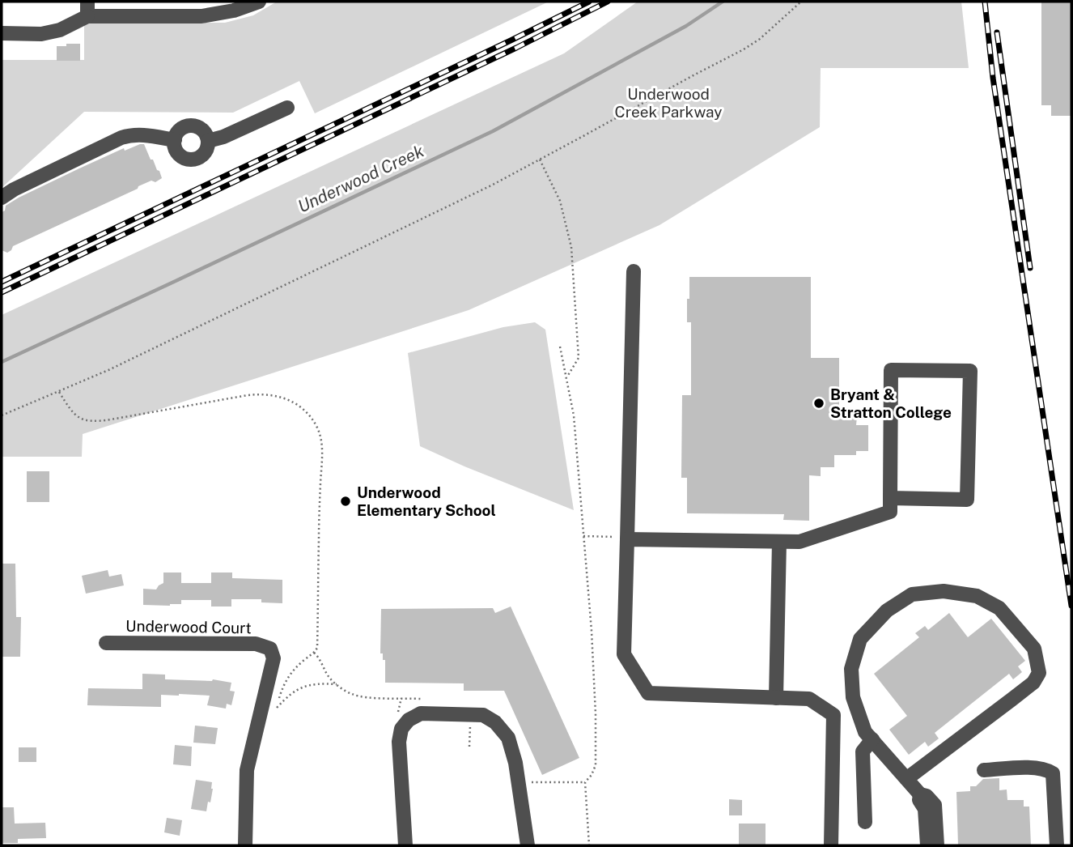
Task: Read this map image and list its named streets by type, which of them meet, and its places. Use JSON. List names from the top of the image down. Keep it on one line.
{"streets":{"street":["Underwood Court"]},"water":["Underwood Creek"],"parks":["Underwood Creek Parkway"],"places":["Bryant & Stratton College","Underwood Elementary School"]}
